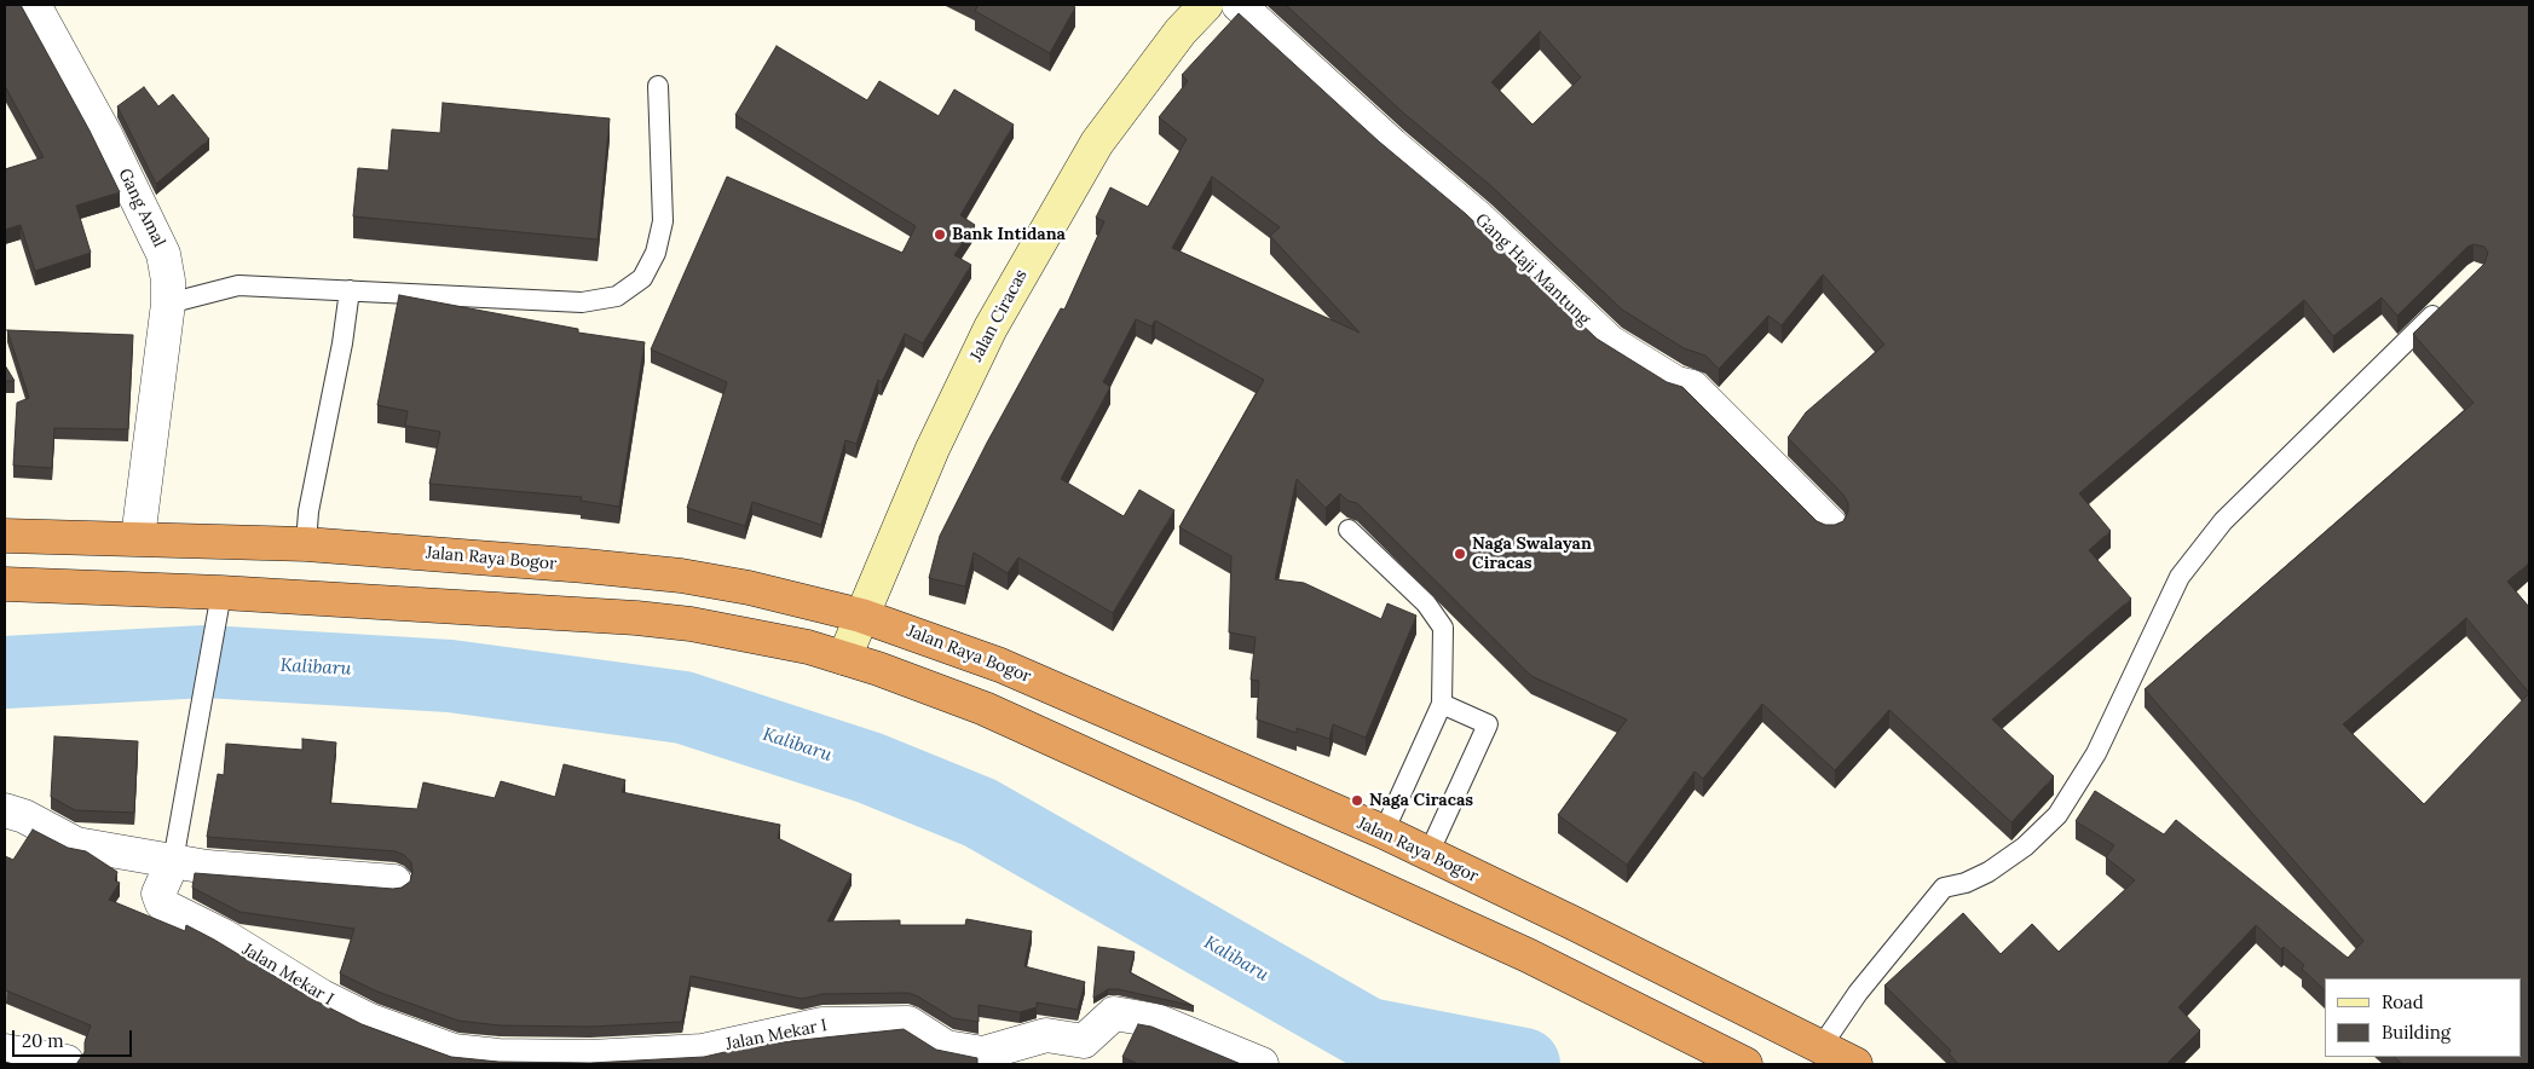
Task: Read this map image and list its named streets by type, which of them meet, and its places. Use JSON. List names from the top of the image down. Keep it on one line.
{"streets":{"highway":["Jalan Raya Bogor"],"street":["Gang Amal","Gang Haji Mantung","Jalan Ciracas","Jalan Mekar I"]},"crossings":[["Gang Amal","Jalan Raya Bogor"],["Jalan Ciracas","Jalan Raya Bogor"]],"water":["Kalibaru"],"places":["Bank Intidana","Naga Swalayan Ciracas","Naga Ciracas"],"legend":["Road","Building"],"scale_bar":"20 m"}
